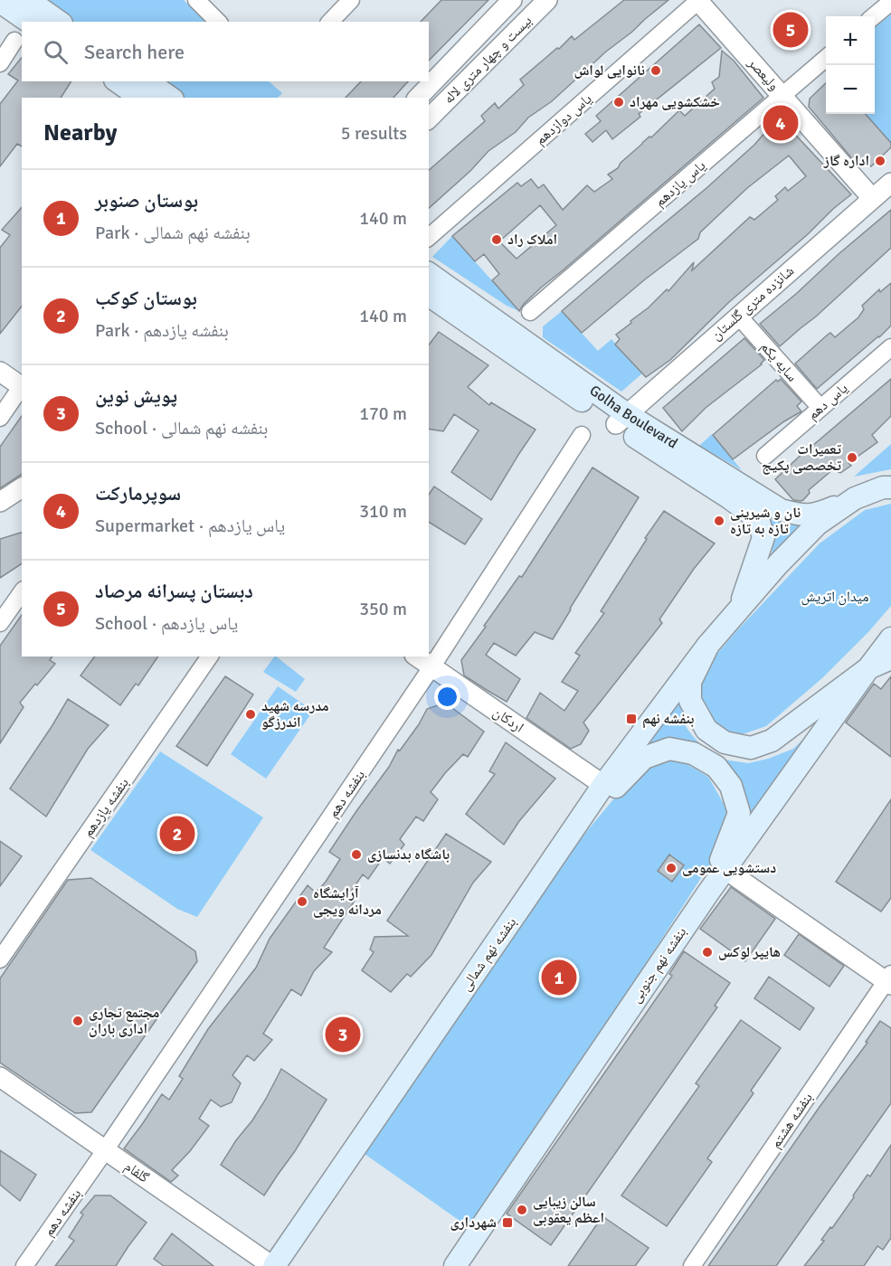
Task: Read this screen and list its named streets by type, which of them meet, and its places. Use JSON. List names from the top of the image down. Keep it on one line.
{"streets":{"main road":["Golha Boulevard","بنفشه نهم شمالی","بنفشه نهم جنوبی"],"street":["بیست و چهار متری لاله","ولیعصر","یاس دوازدهم","یاس یازدهم","شانزده متری گلستان","سایه یکم","یاس دهم","اردکان","بنفشه دهم","بنفشه یازدهم","بنفشه هشتم","گلفام"]},"crossings":[["ولیعصر","یاس دوازدهم"],["ولیعصر","یاس یازدهم"],["ولیعصر","شانزده متری گلستان"],["شانزده متری گلستان","سایه یکم"],["شانزده متری گلستان","Golha Boulevard"],["سایه یکم","یاس دهم"],["اردکان","بنفشه دهم"],["اردکان","بنفشه نهم شمالی"],["بنفشه دهم","گلفام"],["بنفشه نهم شمالی","گلفام"]],"parks":["میدان اتریش"],"places":{"other":["نانوایی لواش","خشکشویی مهراد","اداره گاز","املاک راد","تعمیرات تخصصی پکیج","نان و شیرینی تازه به تازه","مدرسه شهید اندرزگو","باشگاه بدنسازی","دستشویی عمومی","آرایشگاه مردانه ویجی","هایپر لوکس","مجتمع تجاری اداری باران","سالن زیبایی اعظم یعقوبی"],"transit":["بنفشه نهم","شهرداری"]},"page":{"pins":["5","4","2","1","3"],"map_buttons":["+","−"],"search":"Search here","heading":["Nearby","5 results"],"list":[{"mark":"1","name":"بوستان صنوبر","note":"Park · بنفشه نهم شمالی","value":"140 m"},{"mark":"2","name":"بوستان کوکب","note":"Park · بنفشه یازدهم","value":"140 m"},{"mark":"3","name":"پویش نوین","note":"School · بنفشه نهم شمالی","value":"170 m"},{"mark":"4","name":"سوپرمارکت","note":"Supermarket · یاس یازدهم","value":"310 m"},{"mark":"5","name":"دبستان پسرانه مرصاد","note":"School · یاس یازدهم","value":"350 m"}]}}
